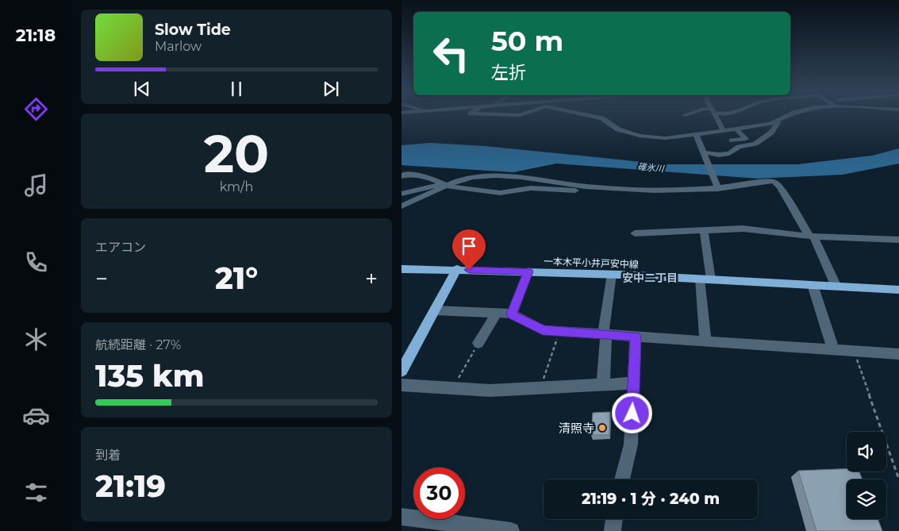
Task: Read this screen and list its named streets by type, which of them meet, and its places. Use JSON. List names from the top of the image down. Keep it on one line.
{"streets":{"main road":["一本木平小井戸安中線"]},"districts":["安中二丁目"],"water":["碓氷川"],"places":["清照寺"],"page":{"tabs":"21:18","turn":["50 m","左折"],"song":["Slow Tide","Marlow"],"tile":[["20","km/h"],"エアコン",["航続距離 · 27%","135 km"],["到着","21:19"]],"heat":["−","21°","+"],"limit":"30","trip":"21:19 · 1 分 · 240 m"}}
